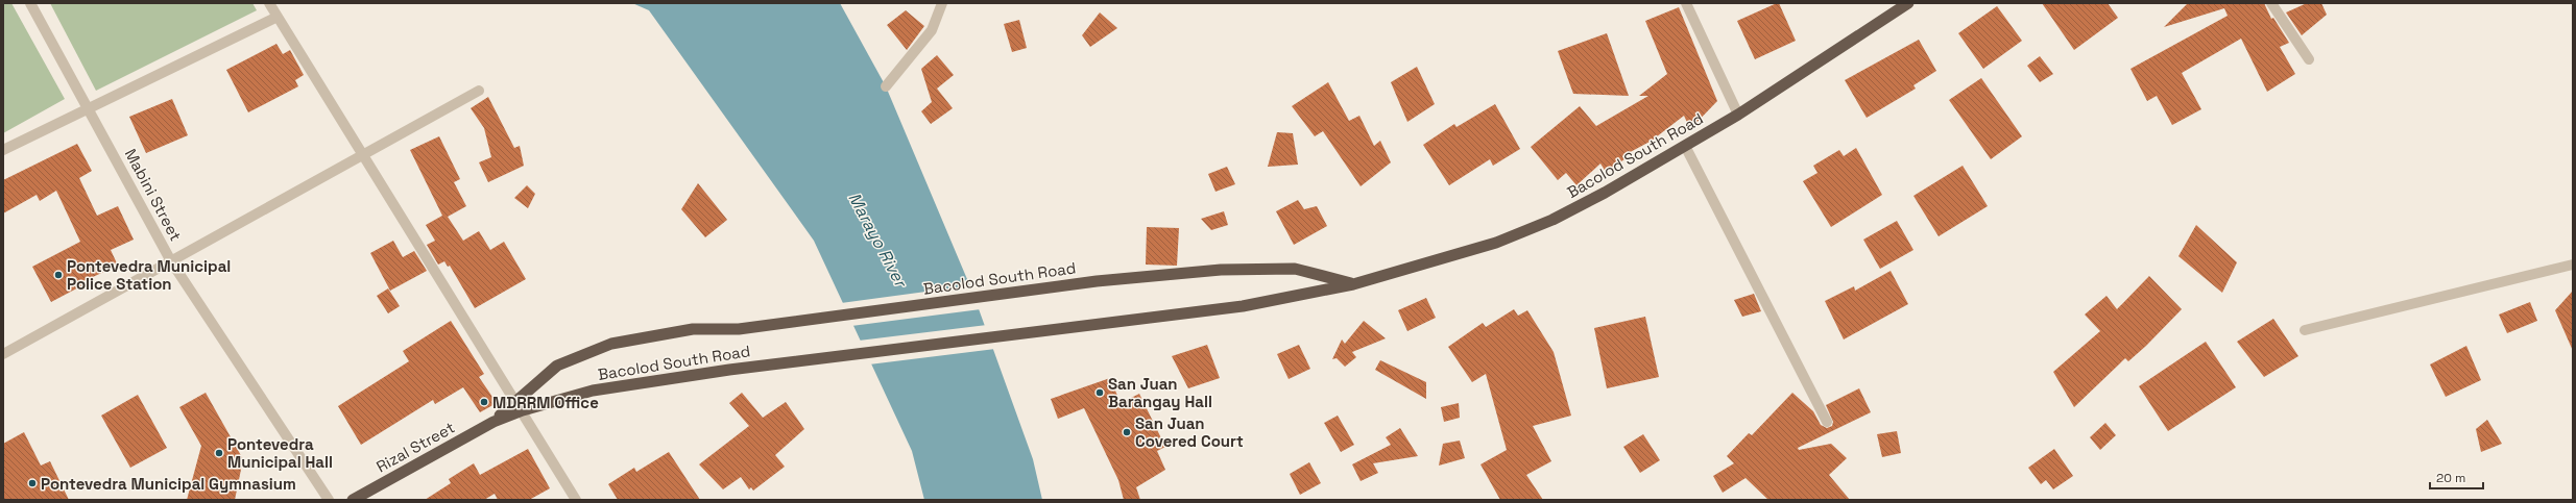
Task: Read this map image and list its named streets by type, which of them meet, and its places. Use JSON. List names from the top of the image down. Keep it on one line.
{"streets":{"highway":["Bacolod South Road","Rizal Street"],"street":["Mabini Street"]},"crossings":[["Bacolod South Road","Rizal Street"]],"water":["Marayo River"],"places":["Pontevedra Municipal Police Station","San Juan Barangay Hall","MDRRM Office","San Juan Covered Court","Pontevedra Municipal Hall","Pontevedra Municipal Gymnasium"],"scale_bar":"20 m"}
